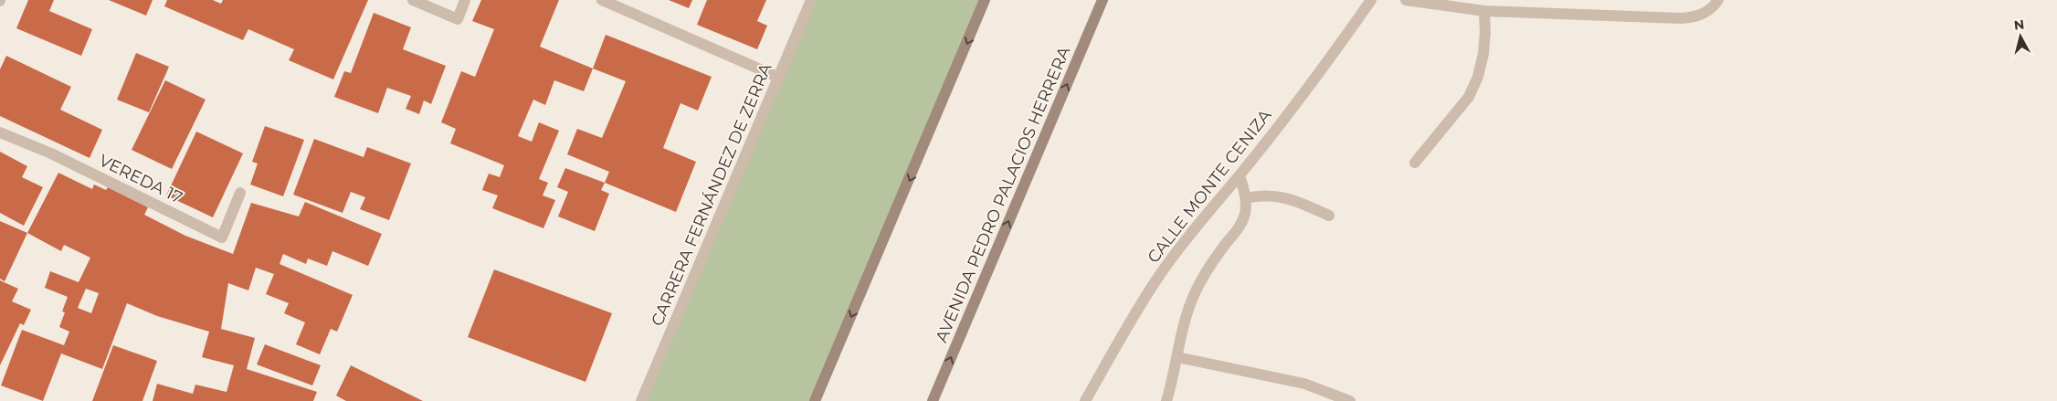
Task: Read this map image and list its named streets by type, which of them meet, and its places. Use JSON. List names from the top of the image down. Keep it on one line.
{"streets":{"main road":["AVENIDA PEDRO PALACIOS HERRERA"],"street":["VEREDA 17","CALLE MONTE CENIZA","CARRERA FERNÁNDEZ DE ZERRA"]},"one_way":["AVENIDA PEDRO PALACIOS HERRERA"],"north":"top"}
